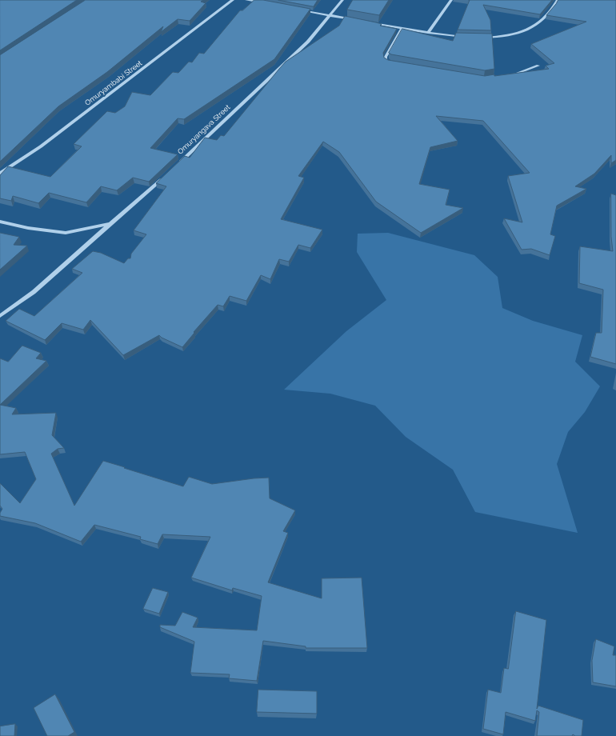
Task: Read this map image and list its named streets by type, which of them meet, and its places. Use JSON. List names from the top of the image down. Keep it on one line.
{"streets":{"street":["Omuryambabi Street","Omuryangava Street"]}}
